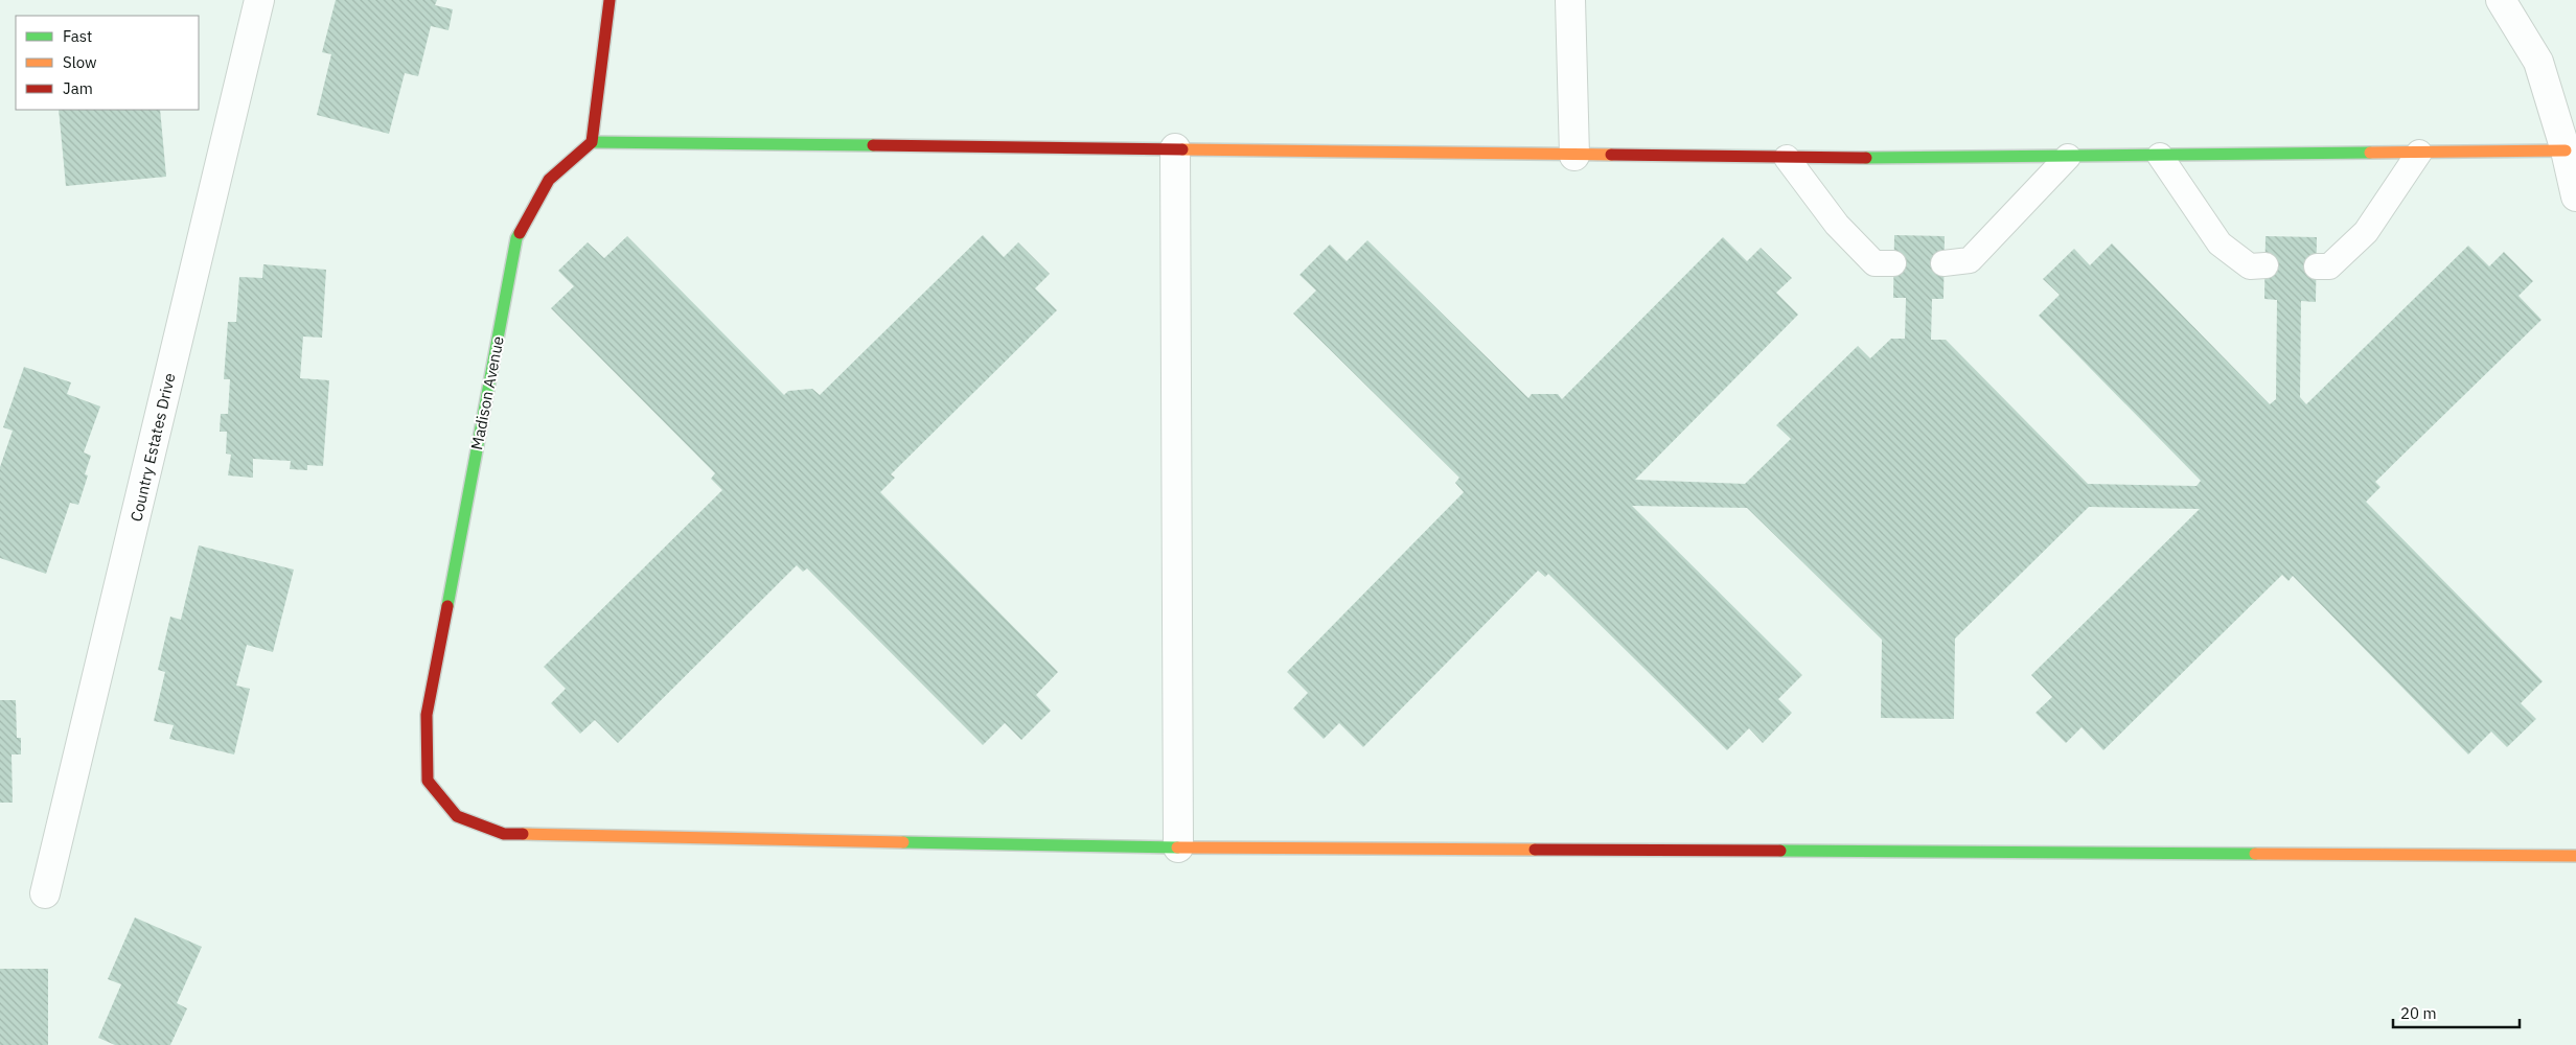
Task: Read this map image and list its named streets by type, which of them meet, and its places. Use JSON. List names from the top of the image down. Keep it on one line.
{"streets":{"street":["Madison Avenue","Country Estates Drive"]},"legend":["Fast","Slow","Jam"],"scale_bar":"20 m"}
